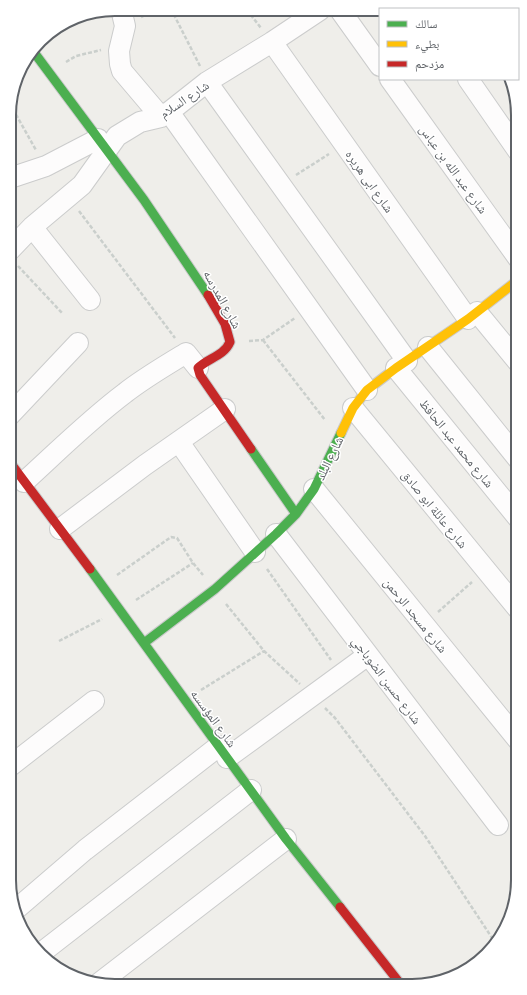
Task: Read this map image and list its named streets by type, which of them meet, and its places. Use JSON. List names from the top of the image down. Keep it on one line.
{"streets":{"street":["شارع السلام","شارع عبد الله بن عباس","شارع ابى هريره","شارع المدرسه","شارع محمد عبد الحافظ","شارع البلد","شارع عائلة ابو صادق","شارع مسجد الرحمن","شارع حسين الضوباجي","شارع المؤسسه"]},"crossings":[["شارع السلام","شارع ابى هريره"],["شارع السلام","شارع المدرسه"],["شارع السلام","شارع محمد عبد الحافظ"],["شارع ابى هريره","شارع البلد"],["شارع محمد عبد الحافظ","شارع البلد"],["شارع البلد","شارع عائلة ابو صادق"],["شارع البلد","شارع مسجد الرحمن"],["شارع البلد","شارع حسين الضوباجي"],["شارع البلد","شارع المؤسسه"]],"legend":["سالك","بطيء","مزدحم"]}
